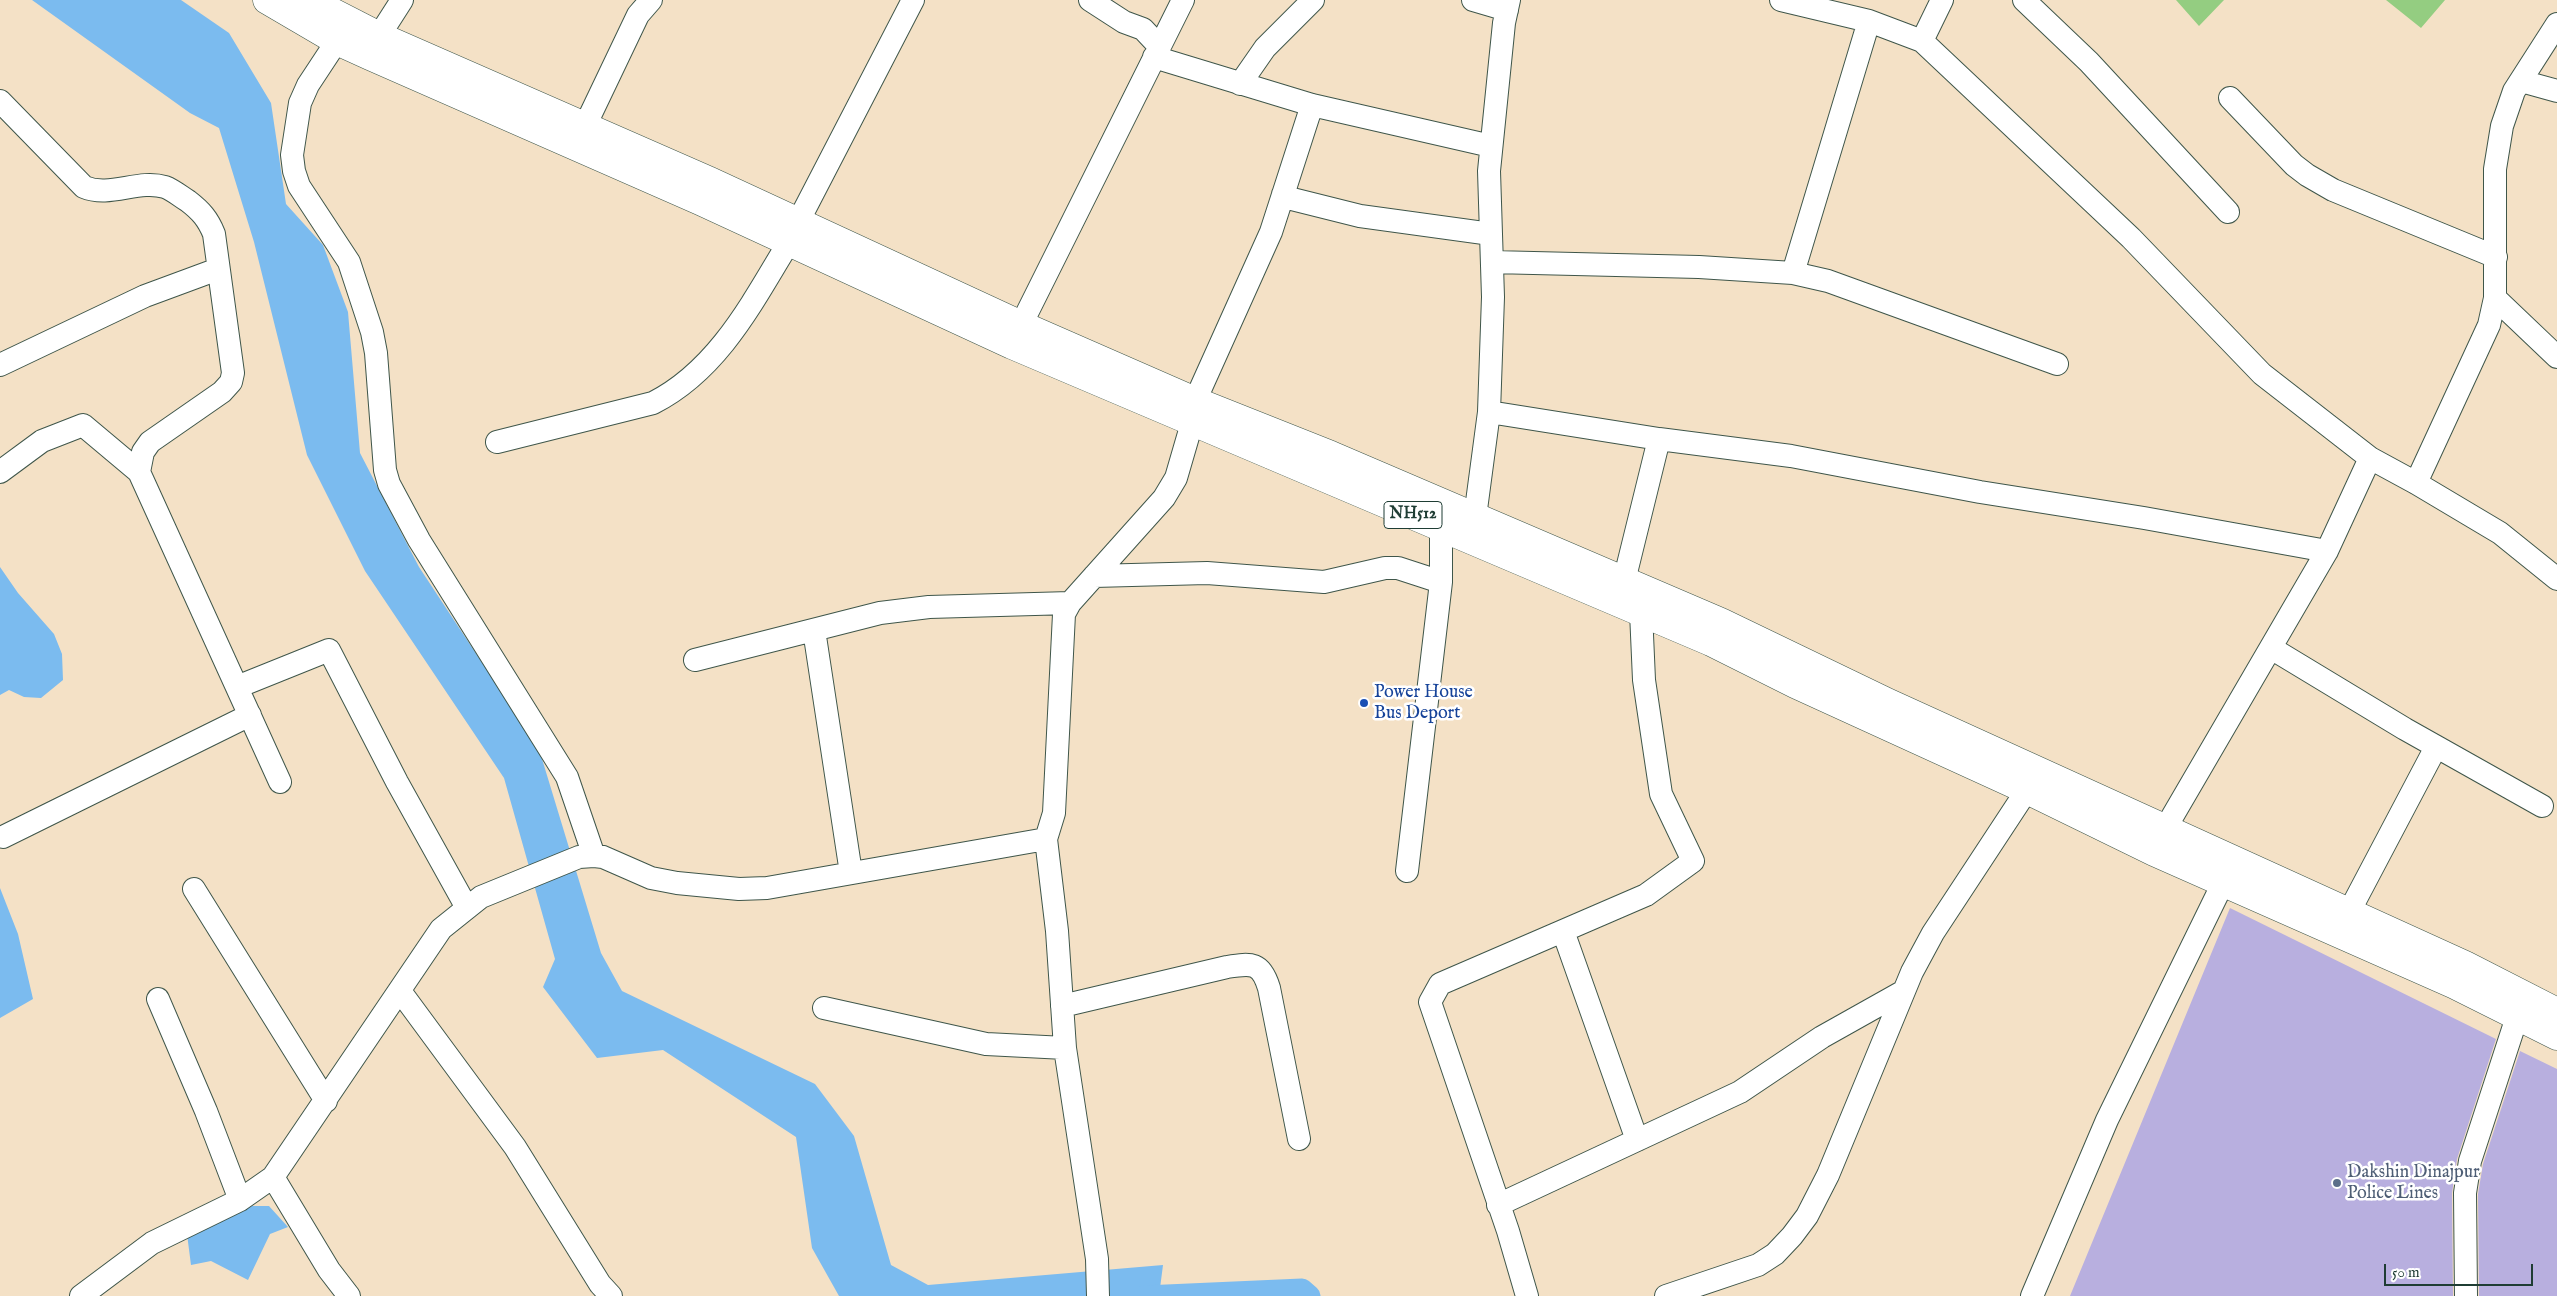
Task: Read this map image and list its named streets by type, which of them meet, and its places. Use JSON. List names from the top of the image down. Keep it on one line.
{"streets":{"highway":["NH512"]},"places":["Power House Bus Deport","Dakshin Dinajpur Police Lines"],"scale_bar":"50 m"}
